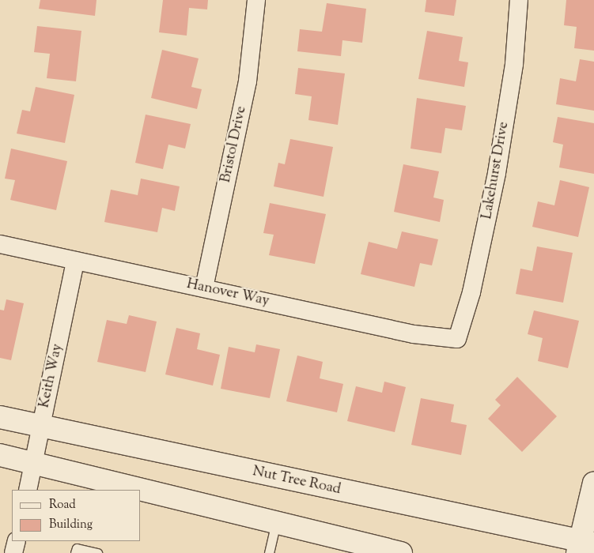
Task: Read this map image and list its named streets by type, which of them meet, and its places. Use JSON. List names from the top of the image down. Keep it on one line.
{"streets":{"main road":["Nut Tree Road"],"street":["Bristol Drive","Lakehurst Drive","Hanover Way","Keith Way"]},"crossings":[["Bristol Drive","Hanover Way"],["Lakehurst Drive","Hanover Way"],["Hanover Way","Keith Way"],["Keith Way","Nut Tree Road"]],"legend":["Road","Building"]}
